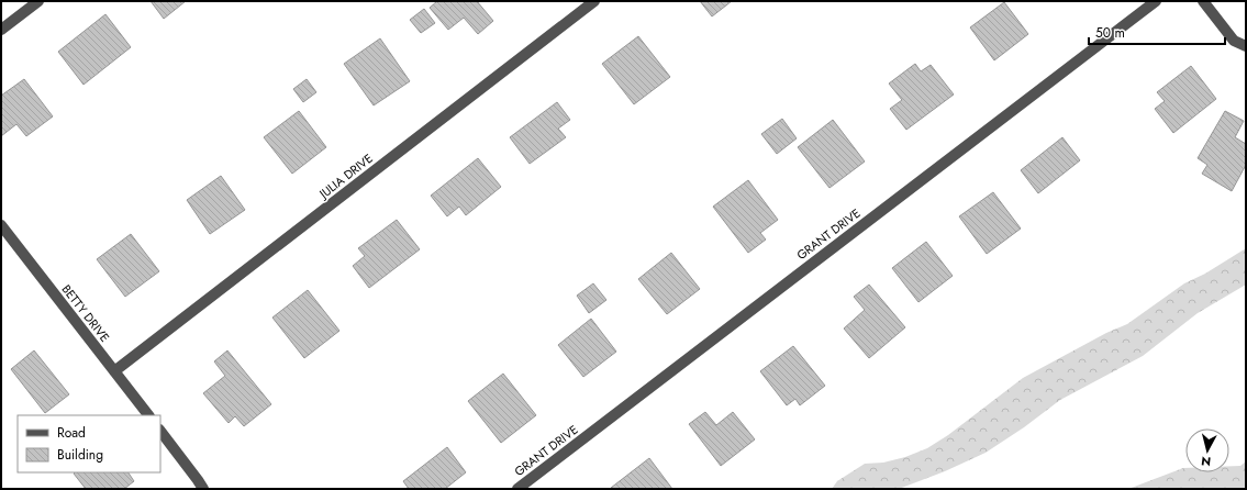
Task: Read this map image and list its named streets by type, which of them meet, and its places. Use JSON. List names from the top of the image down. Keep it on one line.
{"streets":{"street":["JULIA DRIVE","GRANT DRIVE","BETTY DRIVE"]},"crossings":[["JULIA DRIVE","BETTY DRIVE"]],"legend":["Road","Building"],"scale_bar":"50 m","north":"bottom"}
